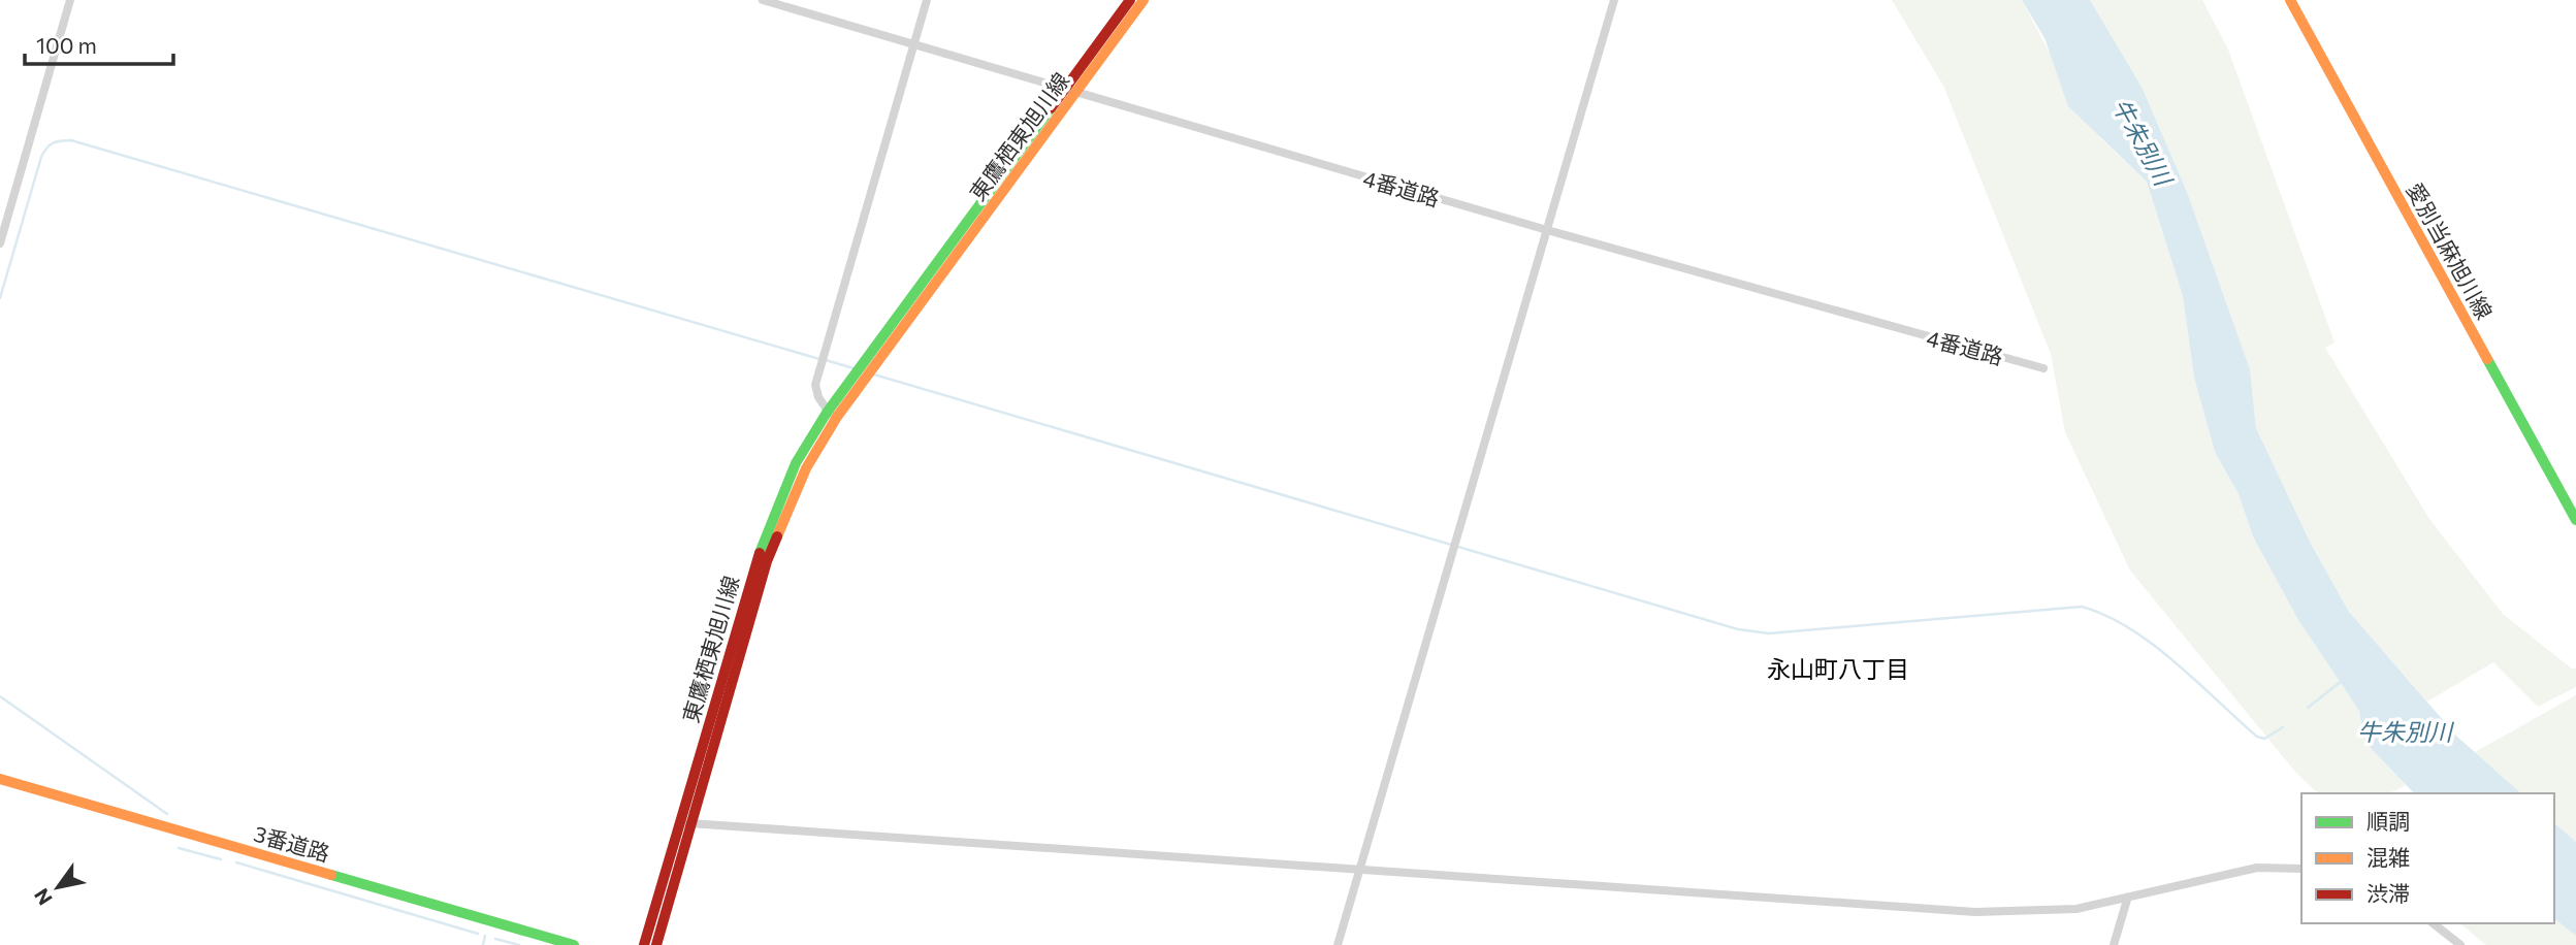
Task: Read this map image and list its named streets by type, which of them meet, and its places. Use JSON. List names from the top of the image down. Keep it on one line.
{"streets":{"main road":["東鷹栖東旭川線","愛別当麻旭川線","3番道路"],"street":["4番道路"]},"crossings":[["東鷹栖東旭川線","4番道路"]],"districts":["永山町八丁目"],"water":["牛朱別川"],"legend":["順調","混雑","渋滞"],"scale_bar":"100 m","north":"bottom left"}
